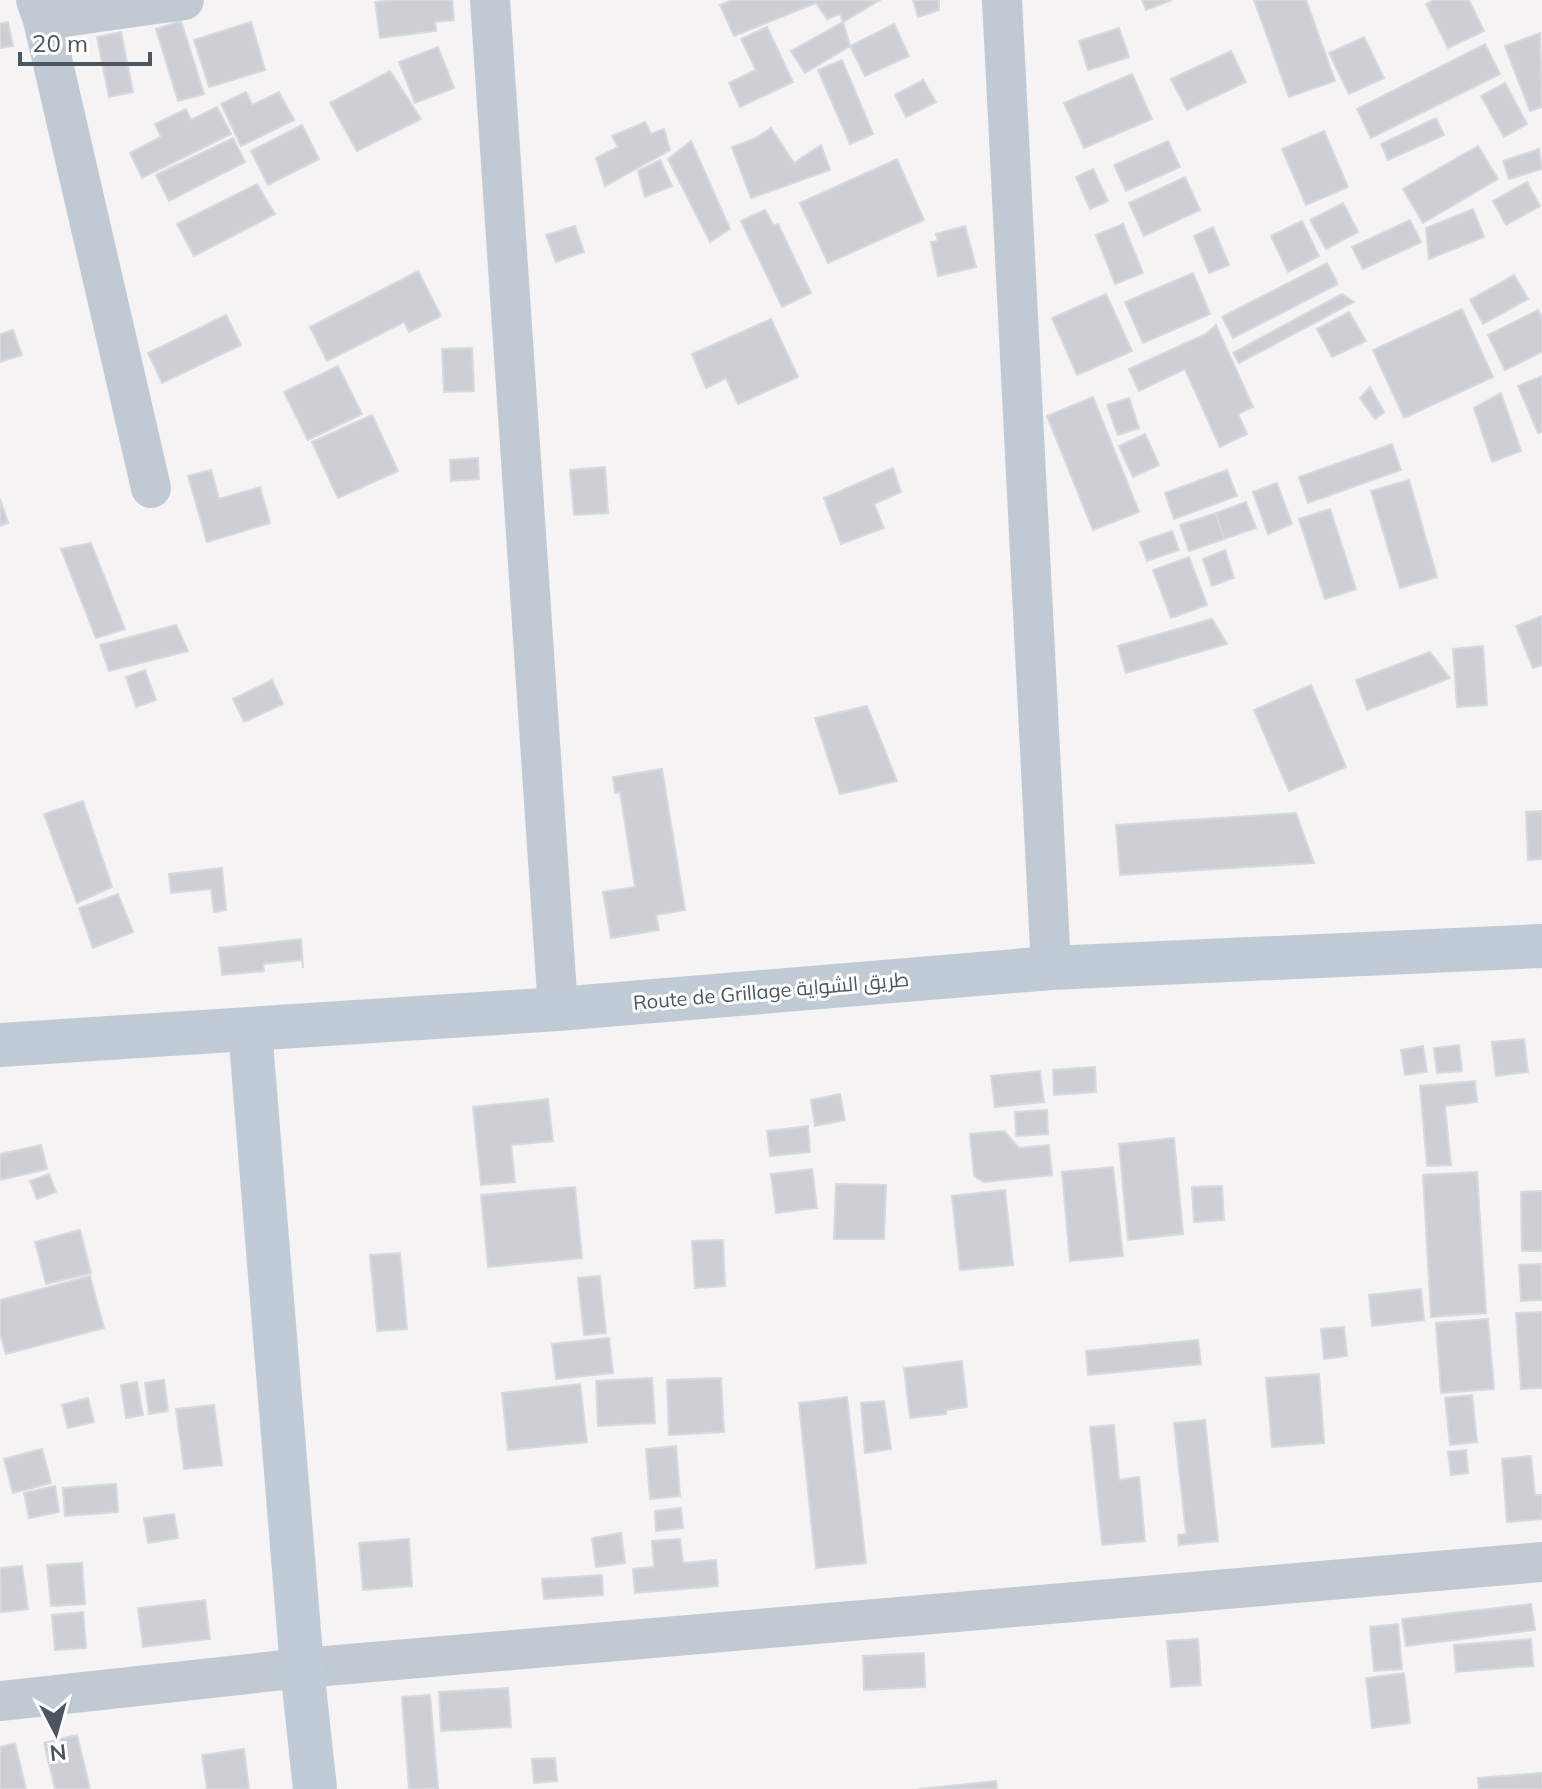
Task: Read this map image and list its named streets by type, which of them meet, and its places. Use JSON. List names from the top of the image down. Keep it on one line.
{"streets":{"street":["Route de Grillage طريق الشواية"]},"scale_bar":"20 m","north":"bottom"}
